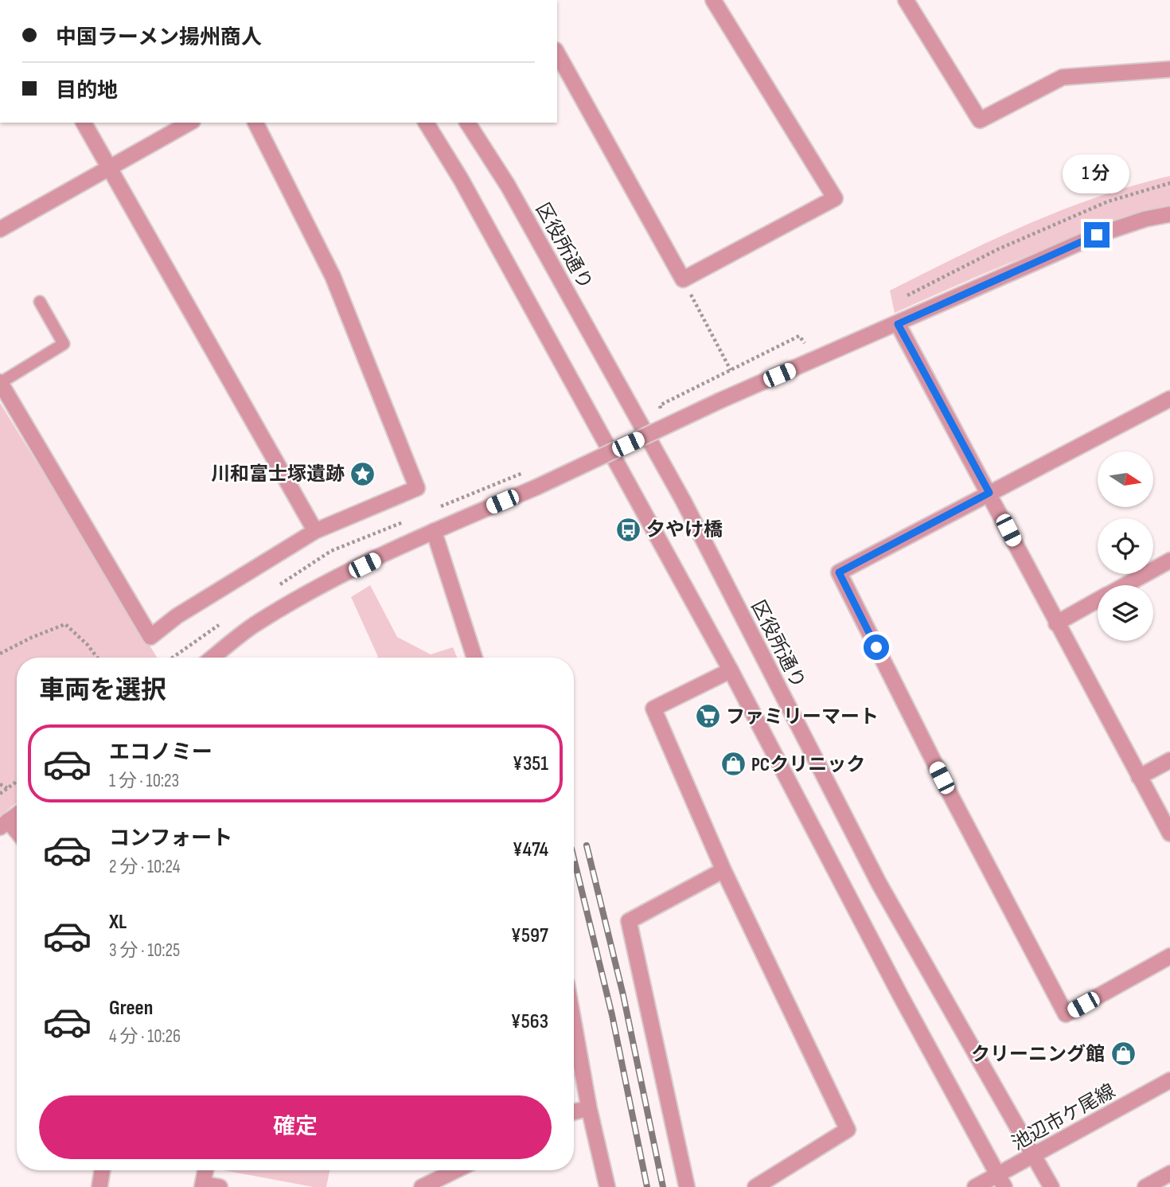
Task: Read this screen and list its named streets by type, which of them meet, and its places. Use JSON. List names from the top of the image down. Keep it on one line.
{"streets":{"street":["区役所通り","池辺市ケ尾線"]},"crossings":[["区役所通り","池辺市ケ尾線"]],"places":{"place":["川和富士塚遺跡"],"bus stop":["夕やけ橋"],"supermarket":["ファミリーマート"],"shop":["PCクリニック","クリーニング館"]},"north":"right","page":{"banner":["中国ラーメン揚州商人","目的地"],"bubble":"1 分","heading":"車両を選択","list":[{"name":"エコノミー","note":"1 分 · 10:23","value":"¥351"},{"name":"コンフォート","note":"2 分 · 10:24","value":"¥474"},{"name":"XL","note":"3 分 · 10:25","value":"¥597"},{"name":"Green","note":"4 分 · 10:26","value":"¥563"}],"buttons":"確定"}}
